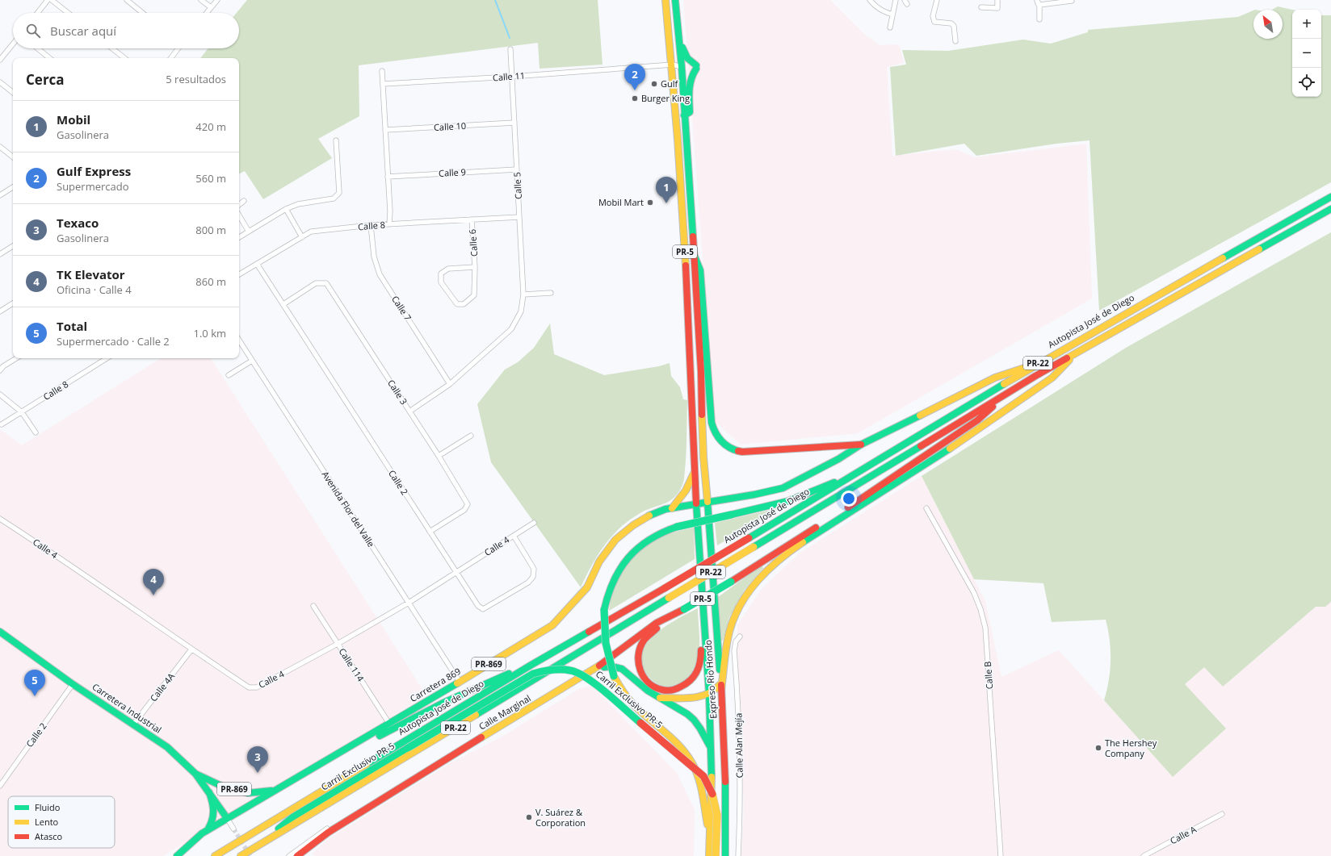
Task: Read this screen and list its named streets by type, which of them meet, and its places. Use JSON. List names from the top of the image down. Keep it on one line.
{"streets":{"main road":["PR-5","Autopista José de Diego","PR-22","PR-869","Expreso Río Hondo","Carretera 869","Carril Exclusivo PR-5","Carretera Industrial","Calle Marginal"],"street":["Calle 11","Calle 10","Calle 9","Calle 5","Calle 8","Calle 6","Calle 7","Calle 3","Calle 2","Avenida Flor del Valle","Calle 4","Calle 114","Calle B","Calle 4A","Calle Alan Mejía","Calle A"]},"crossings":[["Calle 11","Calle 5"],["Calle 11","PR-5"],["Calle 10","Calle 5"],["Calle 9","Calle 5"],["Calle 5","Calle 8"],["Calle 5","Calle 7"],["Calle 5","Calle 3"],["Calle 8","Calle 6"],["Calle 8","Calle 7"],["Calle 8","Calle 2"],["PR-5","Expreso Río Hondo"],["PR-5","Carretera 869"],["Autopista José de Diego","Carretera 869"],["Calle 3","Calle 2"],["Calle 2","Calle 4"],["Calle 2","Carretera Industrial"],["Avenida Flor del Valle","Calle 4"],["Avenida Flor del Valle","Carretera 869"],["Calle 4","Calle 114"],["Calle 4","Calle 4A"],["PR-869","Carretera 869"],["PR-869","Carretera Industrial"],["Calle 114","Carretera 869"],["Expreso Río Hondo","Carretera 869"],["Carretera 869","Carretera Industrial"],["Calle 4A","Carretera Industrial"]],"places":["Gulf","Burger King","Mobil Mart","The Hershey Company","V. Suárez & Corporation"],"legend":["Fluido","Lento","Atasco"],"north":"top left","page":{"map_buttons":["+","−"],"search":"Buscar aquí","heading":["Cerca","5 resultados"],"pins":["2","1","4","5","3"],"list":[{"mark":"1","name":"Mobil","note":"Gasolinera","value":"420 m"},{"mark":"2","name":"Gulf Express","note":"Supermercado","value":"560 m"},{"mark":"3","name":"Texaco","note":"Gasolinera","value":"800 m"},{"mark":"4","name":"TK Elevator","note":"Oficina · Calle 4","value":"860 m"},{"mark":"5","name":"Total","note":"Supermercado · Calle 2","value":"1.0 km"}]}}
